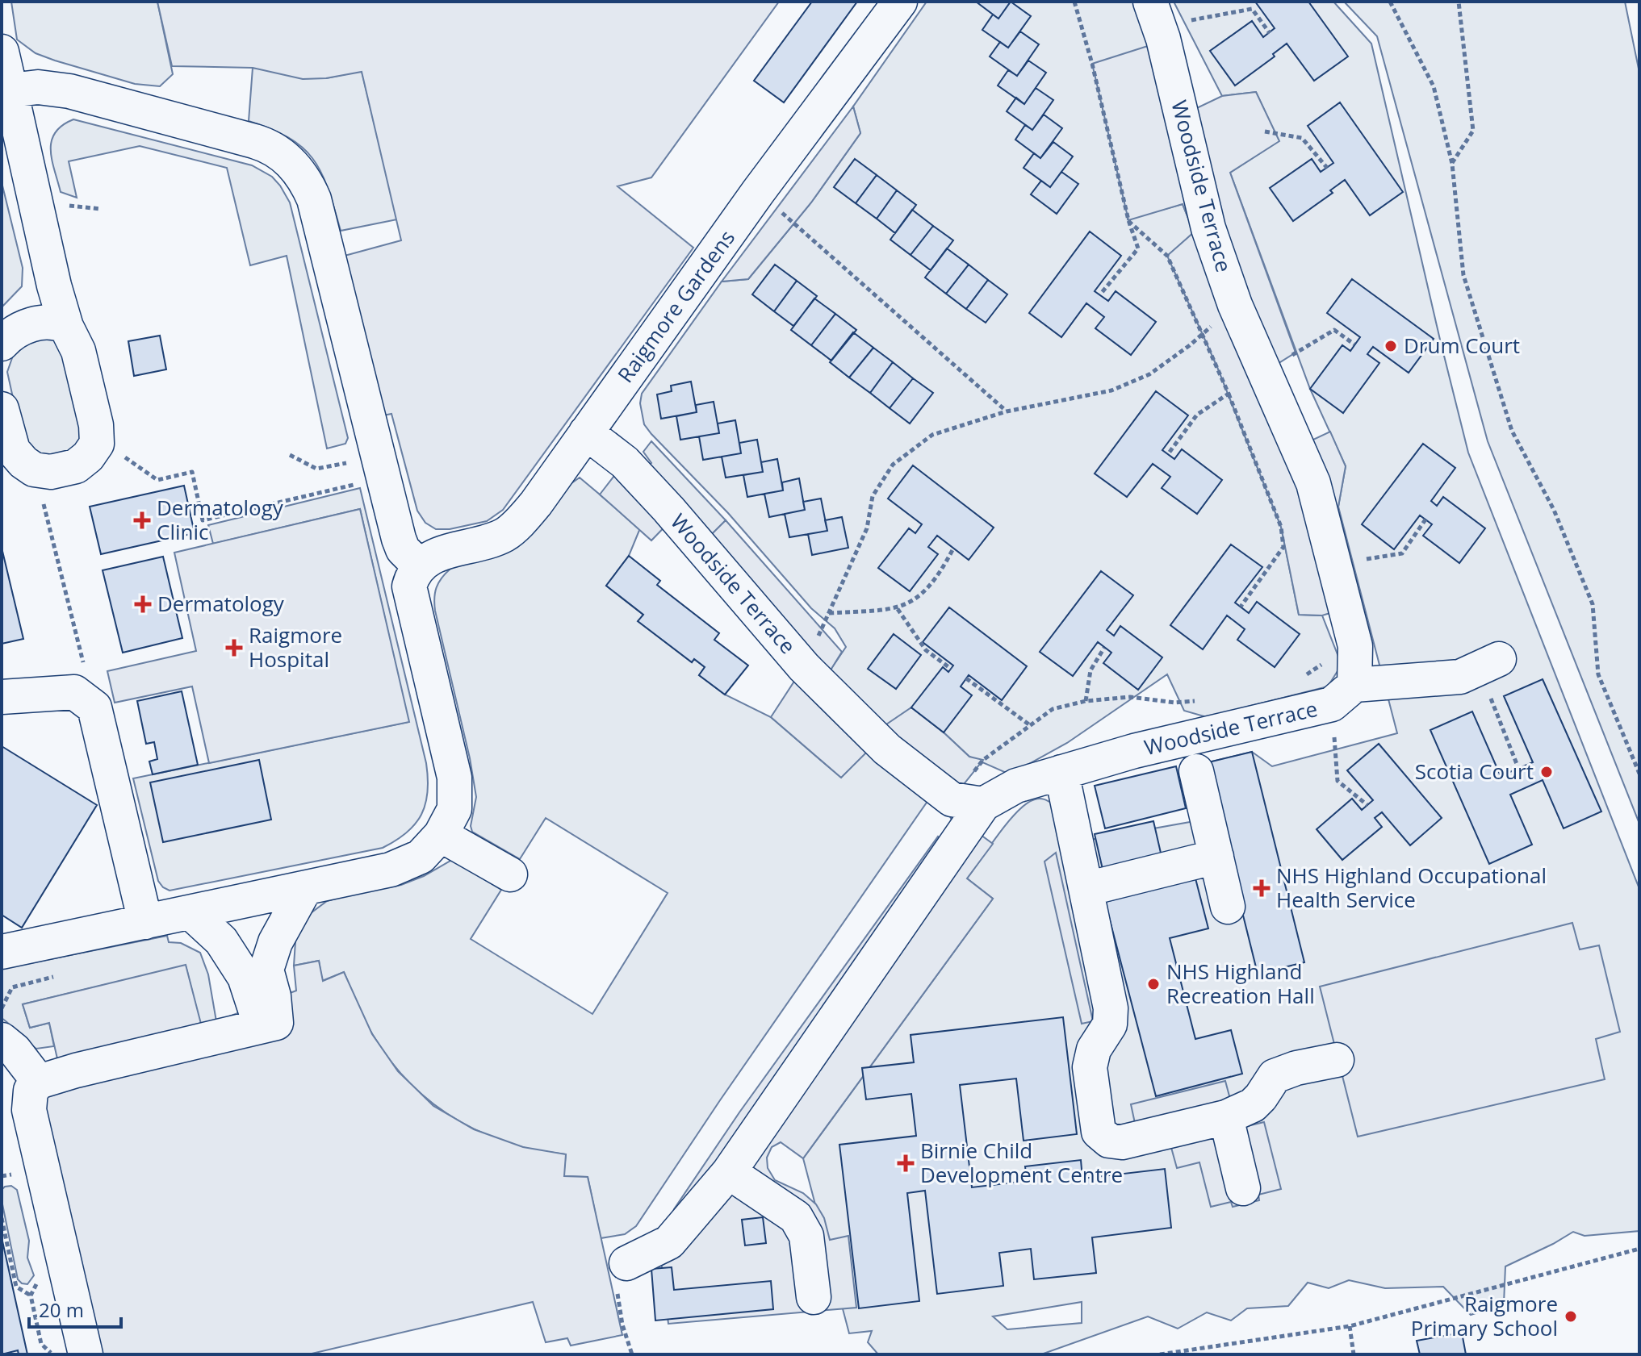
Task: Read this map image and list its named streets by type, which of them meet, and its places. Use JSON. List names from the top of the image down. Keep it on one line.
{"streets":{"street":["Woodside Terrace","Raigmore Gardens"]},"crossings":[["Woodside Terrace","Raigmore Gardens"]],"places":{"other":["Drum Court","Scotia Court","NHS Highland Recreation Hall","Raigmore Primary School"],"health":["Dermatology Clinic","Dermatology","Raigmore Hospital","NHS Highland Occupational Health Service","Birnie Child Development Centre"]},"scale_bar":"20 m"}
